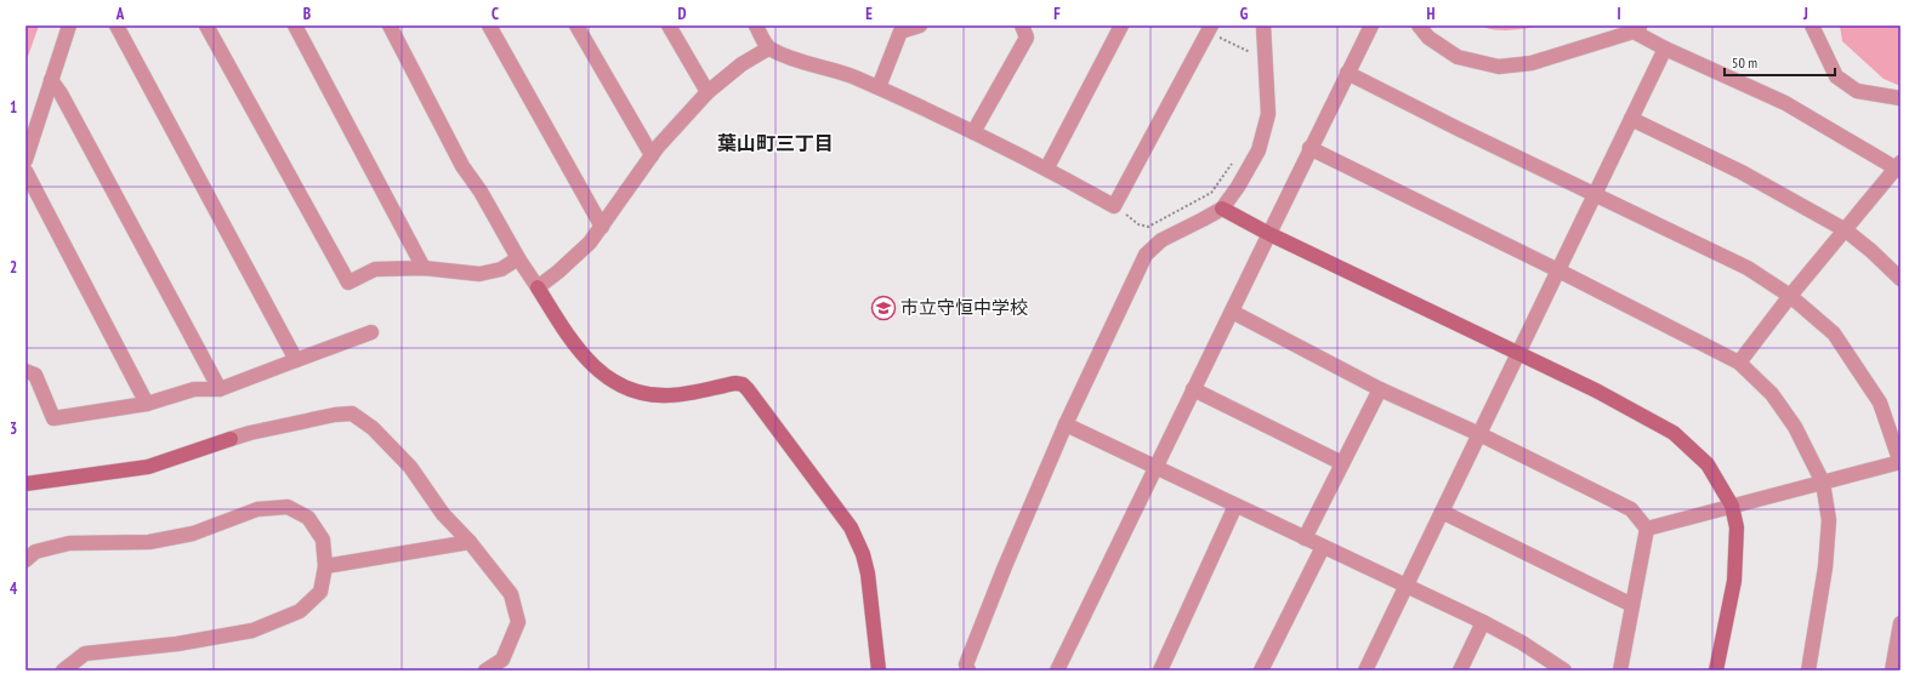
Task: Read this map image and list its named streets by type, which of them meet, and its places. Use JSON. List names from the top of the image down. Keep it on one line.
{"districts":["葉山町三丁目"],"places":{"school or university":["市立守恒中学校"]},"scale_bar":"50 m","grid":{"columns":["A","B","C","D","E","F","G","H","I","J"],"rows":["1","2","3","4"]}}
